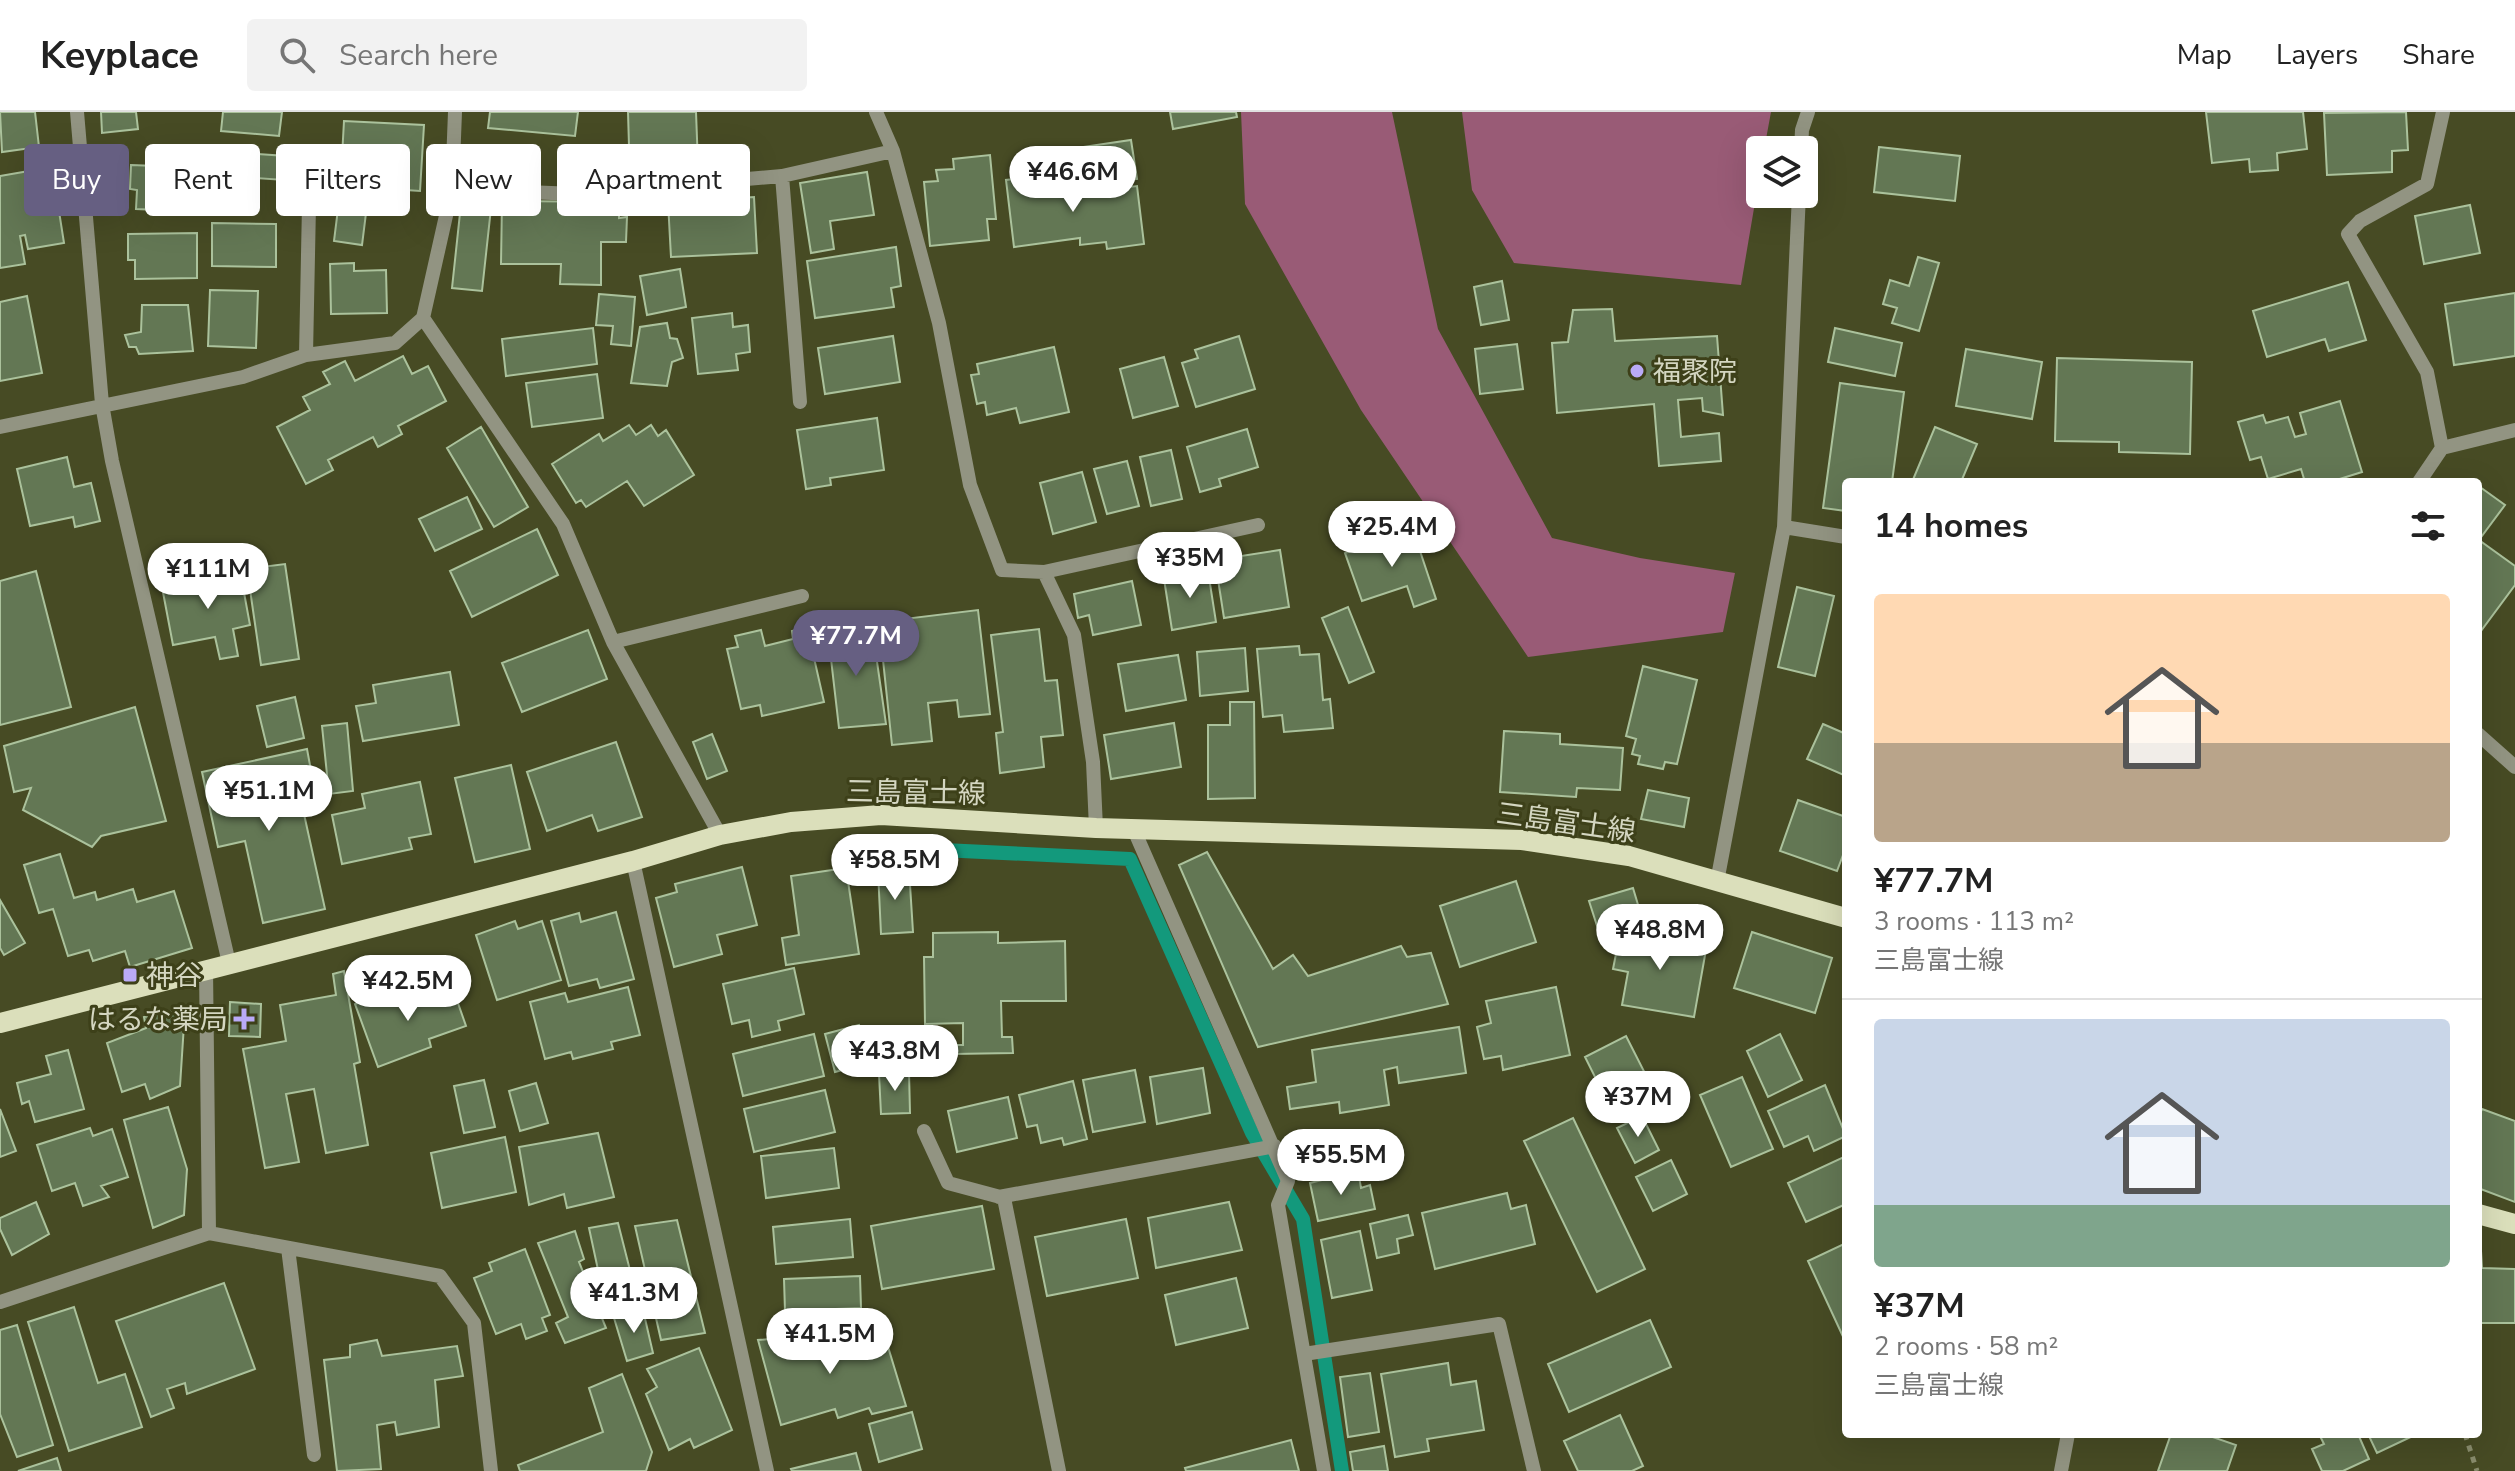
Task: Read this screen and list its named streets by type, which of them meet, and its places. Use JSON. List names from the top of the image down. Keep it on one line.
{"streets":{"main road":["三島富士線"]},"places":{"other":["福聚院"],"transit":["神谷"],"health":["はるな薬局"]},"page":{"header":"Keyplace","search":"Search here","nav":["Map","Layers","Share"],"chip":["Buy","Rent","Filters","New","Apartment"],"price":["¥46.6M","¥25.4M","¥35M","¥111M","¥77.7M","¥51.1M","¥58.5M","¥48.8M","¥42.5M","¥43.8M","¥37M","¥55.5M","¥41.3M","¥41.5M"],"heading":"14 homes","list":[{"name":"¥77.7M","note":"3 rooms · 113 m² · 三島富士線"},{"name":"¥37M","note":"2 rooms · 58 m² · 三島富士線"}]}}
